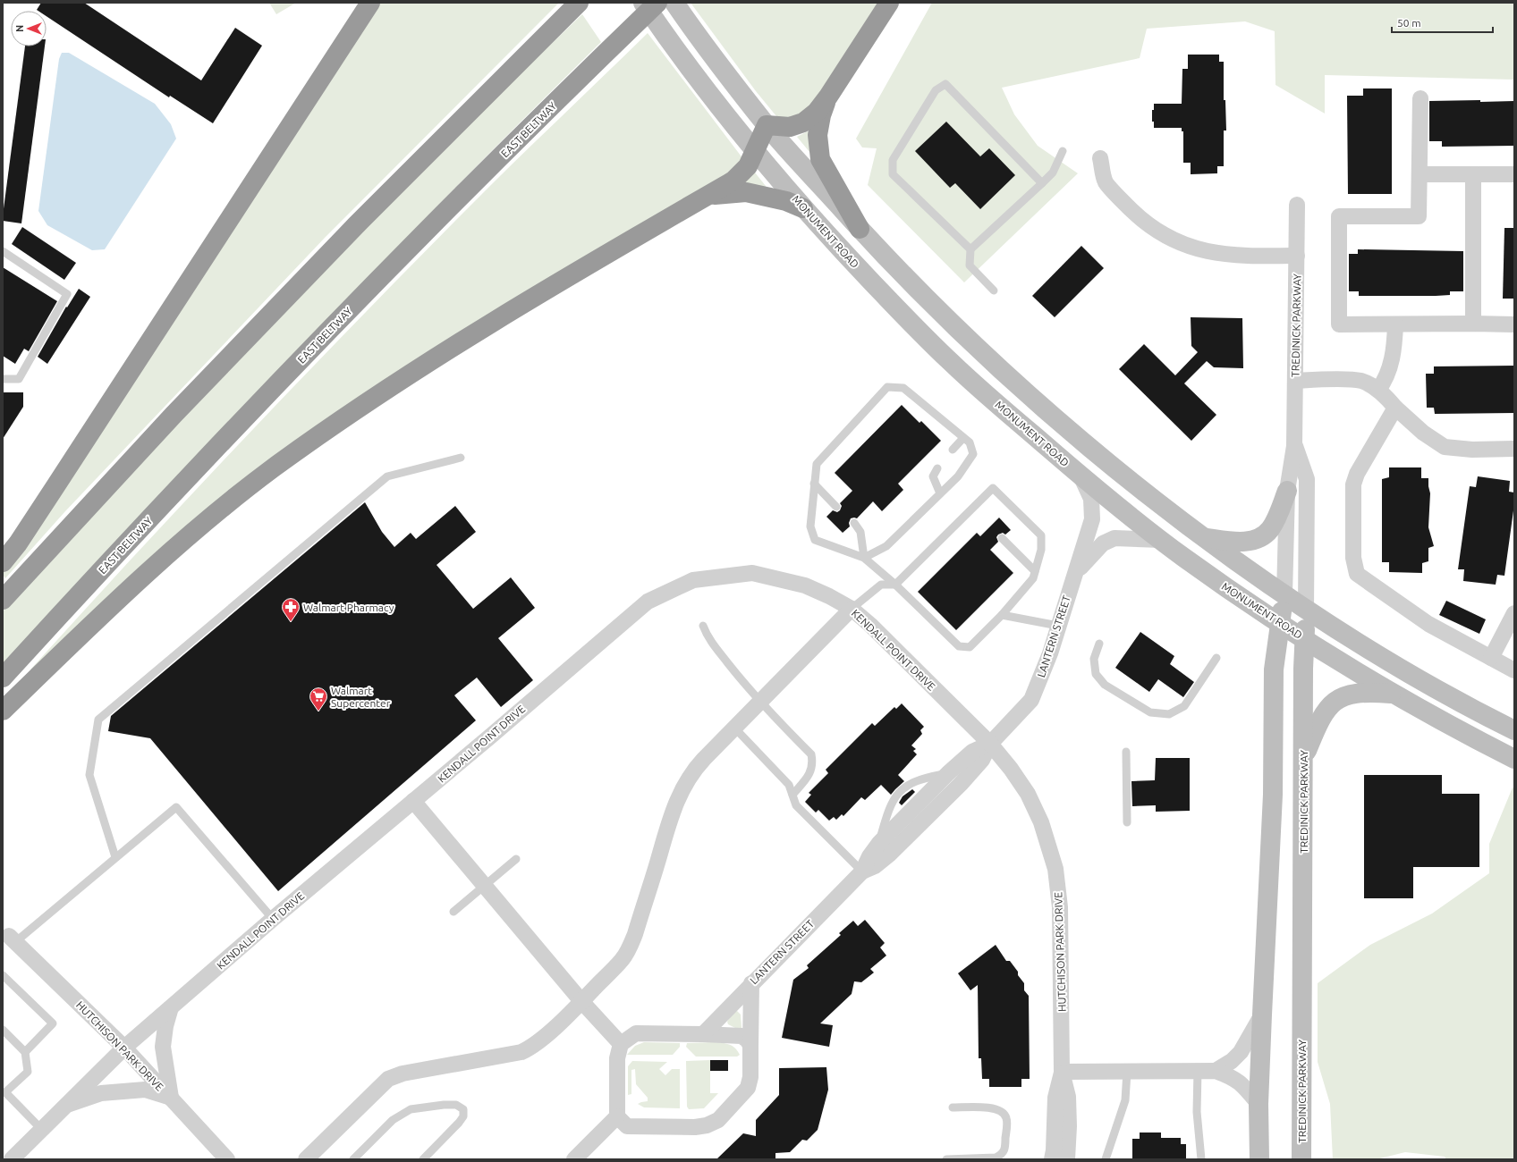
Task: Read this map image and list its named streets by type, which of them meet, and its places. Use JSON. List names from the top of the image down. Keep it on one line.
{"streets":{"highway":["EAST BELTWAY"],"main road":["MONUMENT ROAD","TREDINICK PARKWAY"],"street":["LANTERN STREET","KENDALL POINT DRIVE","HUTCHISON PARK DRIVE"]},"crossings":[["MONUMENT ROAD","TREDINICK PARKWAY"],["MONUMENT ROAD","LANTERN STREET"],["LANTERN STREET","KENDALL POINT DRIVE"],["LANTERN STREET","HUTCHISON PARK DRIVE"],["KENDALL POINT DRIVE","HUTCHISON PARK DRIVE"]],"places":{"pharmacy":["Walmart Pharmacy"],"supermarket":["Walmart Supercenter"]},"scale_bar":"50 m","north":"left"}
